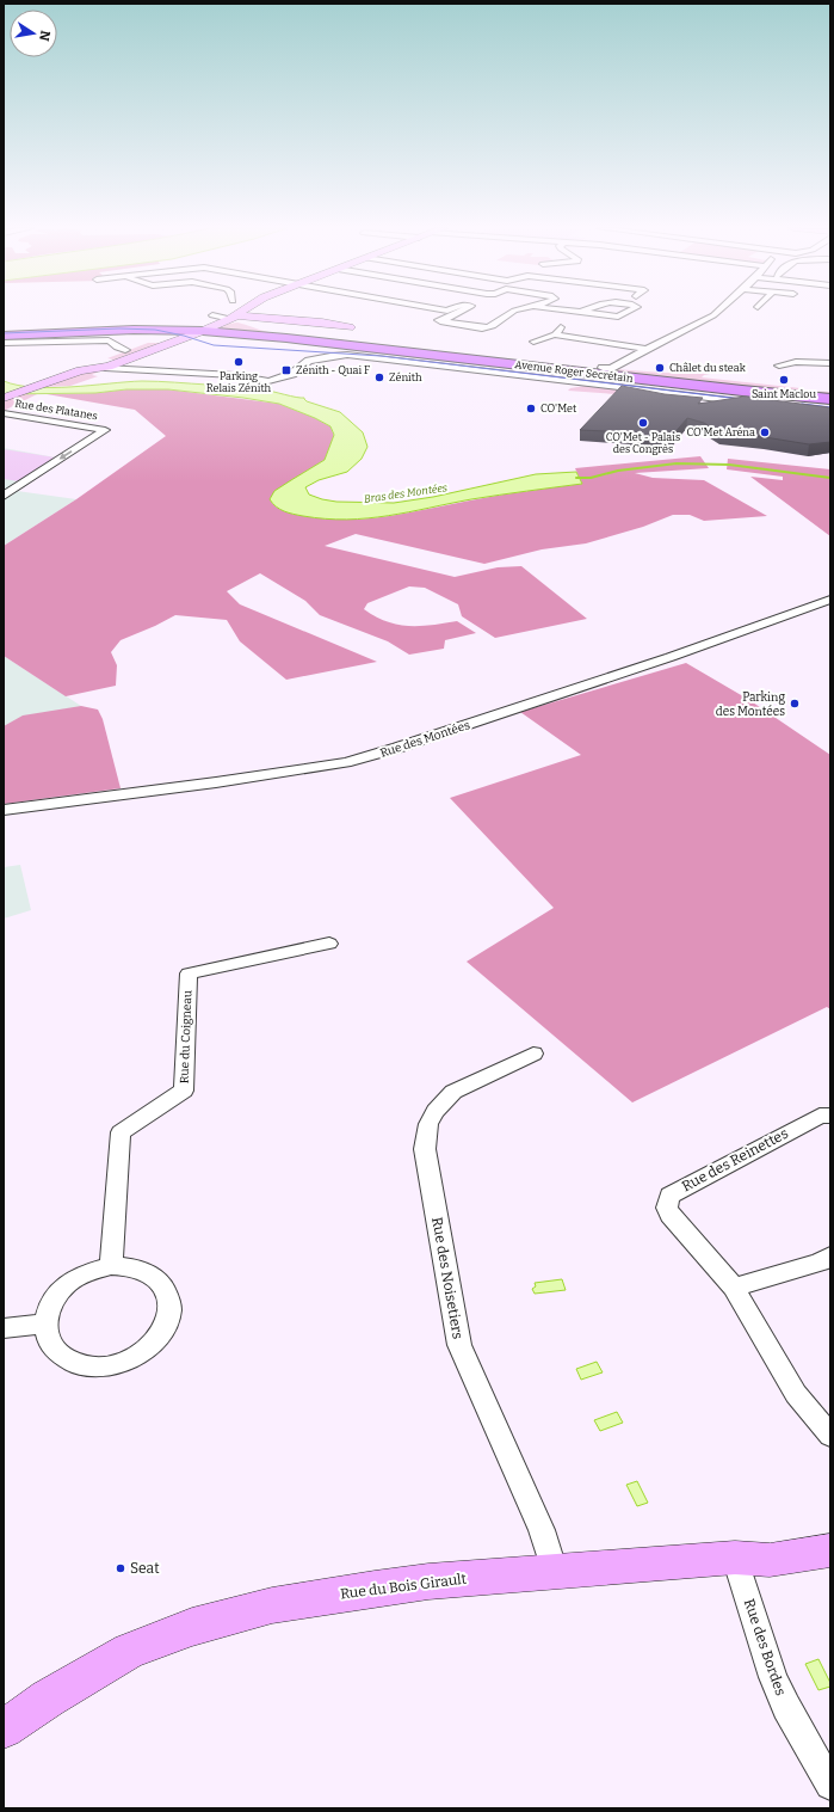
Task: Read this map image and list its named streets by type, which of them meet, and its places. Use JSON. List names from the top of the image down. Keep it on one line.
{"streets":{"main road":["Avenue Roger Secrétain"],"street":["Rue des Platanes","Rue des Montées","Rue du Coigneau","Rue des Reinettes","Rue des Noisetiers","Rue du Bois Girault","Rue des Bordes"]},"crossings":[["Rue des Noisetiers","Rue du Bois Girault"],["Rue du Bois Girault","Rue des Bordes"]],"water":["Bras des Montées"],"places":{"other":["Parking Relais Zénith","Châlet du steak","Zénith","Saint Maclou","CO'Met","CO'Met - Palais des Congrès","CO'Met Aréna","Parking des Montées","Seat"],"transit":["Zénith - Quai F"]},"north":"right"}
